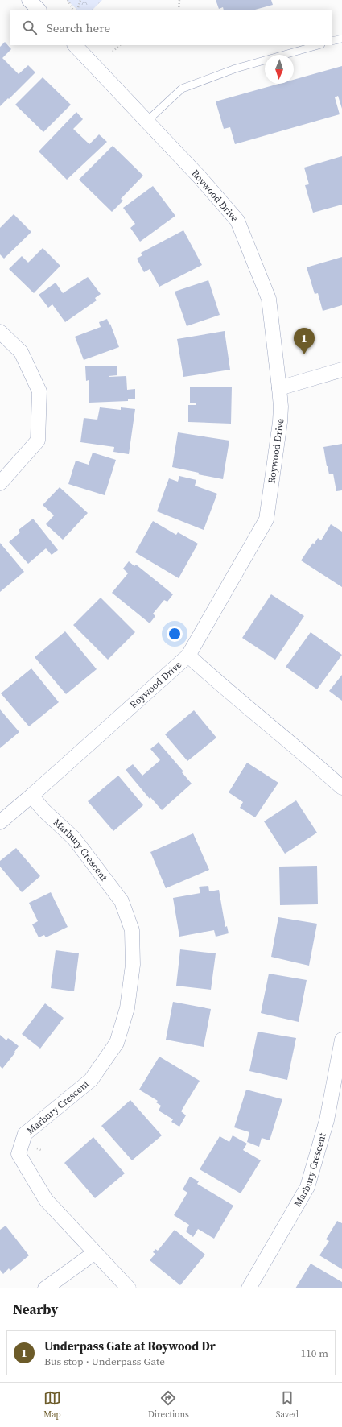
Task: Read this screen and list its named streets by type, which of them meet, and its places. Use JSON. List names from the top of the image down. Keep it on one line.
{"streets":{"street":["Roywood Drive","Marbury Crescent"]},"crossings":[["Roywood Drive","Marbury Crescent"]],"north":"bottom","page":{"search":"Search here","pins":"1","heading":"Nearby","list":[{"mark":"1","name":"Underpass Gate at Roywood Dr","note":"Bus stop · Underpass Gate","value":"110 m"}],"nav":["Map","Directions","Saved"]}}
